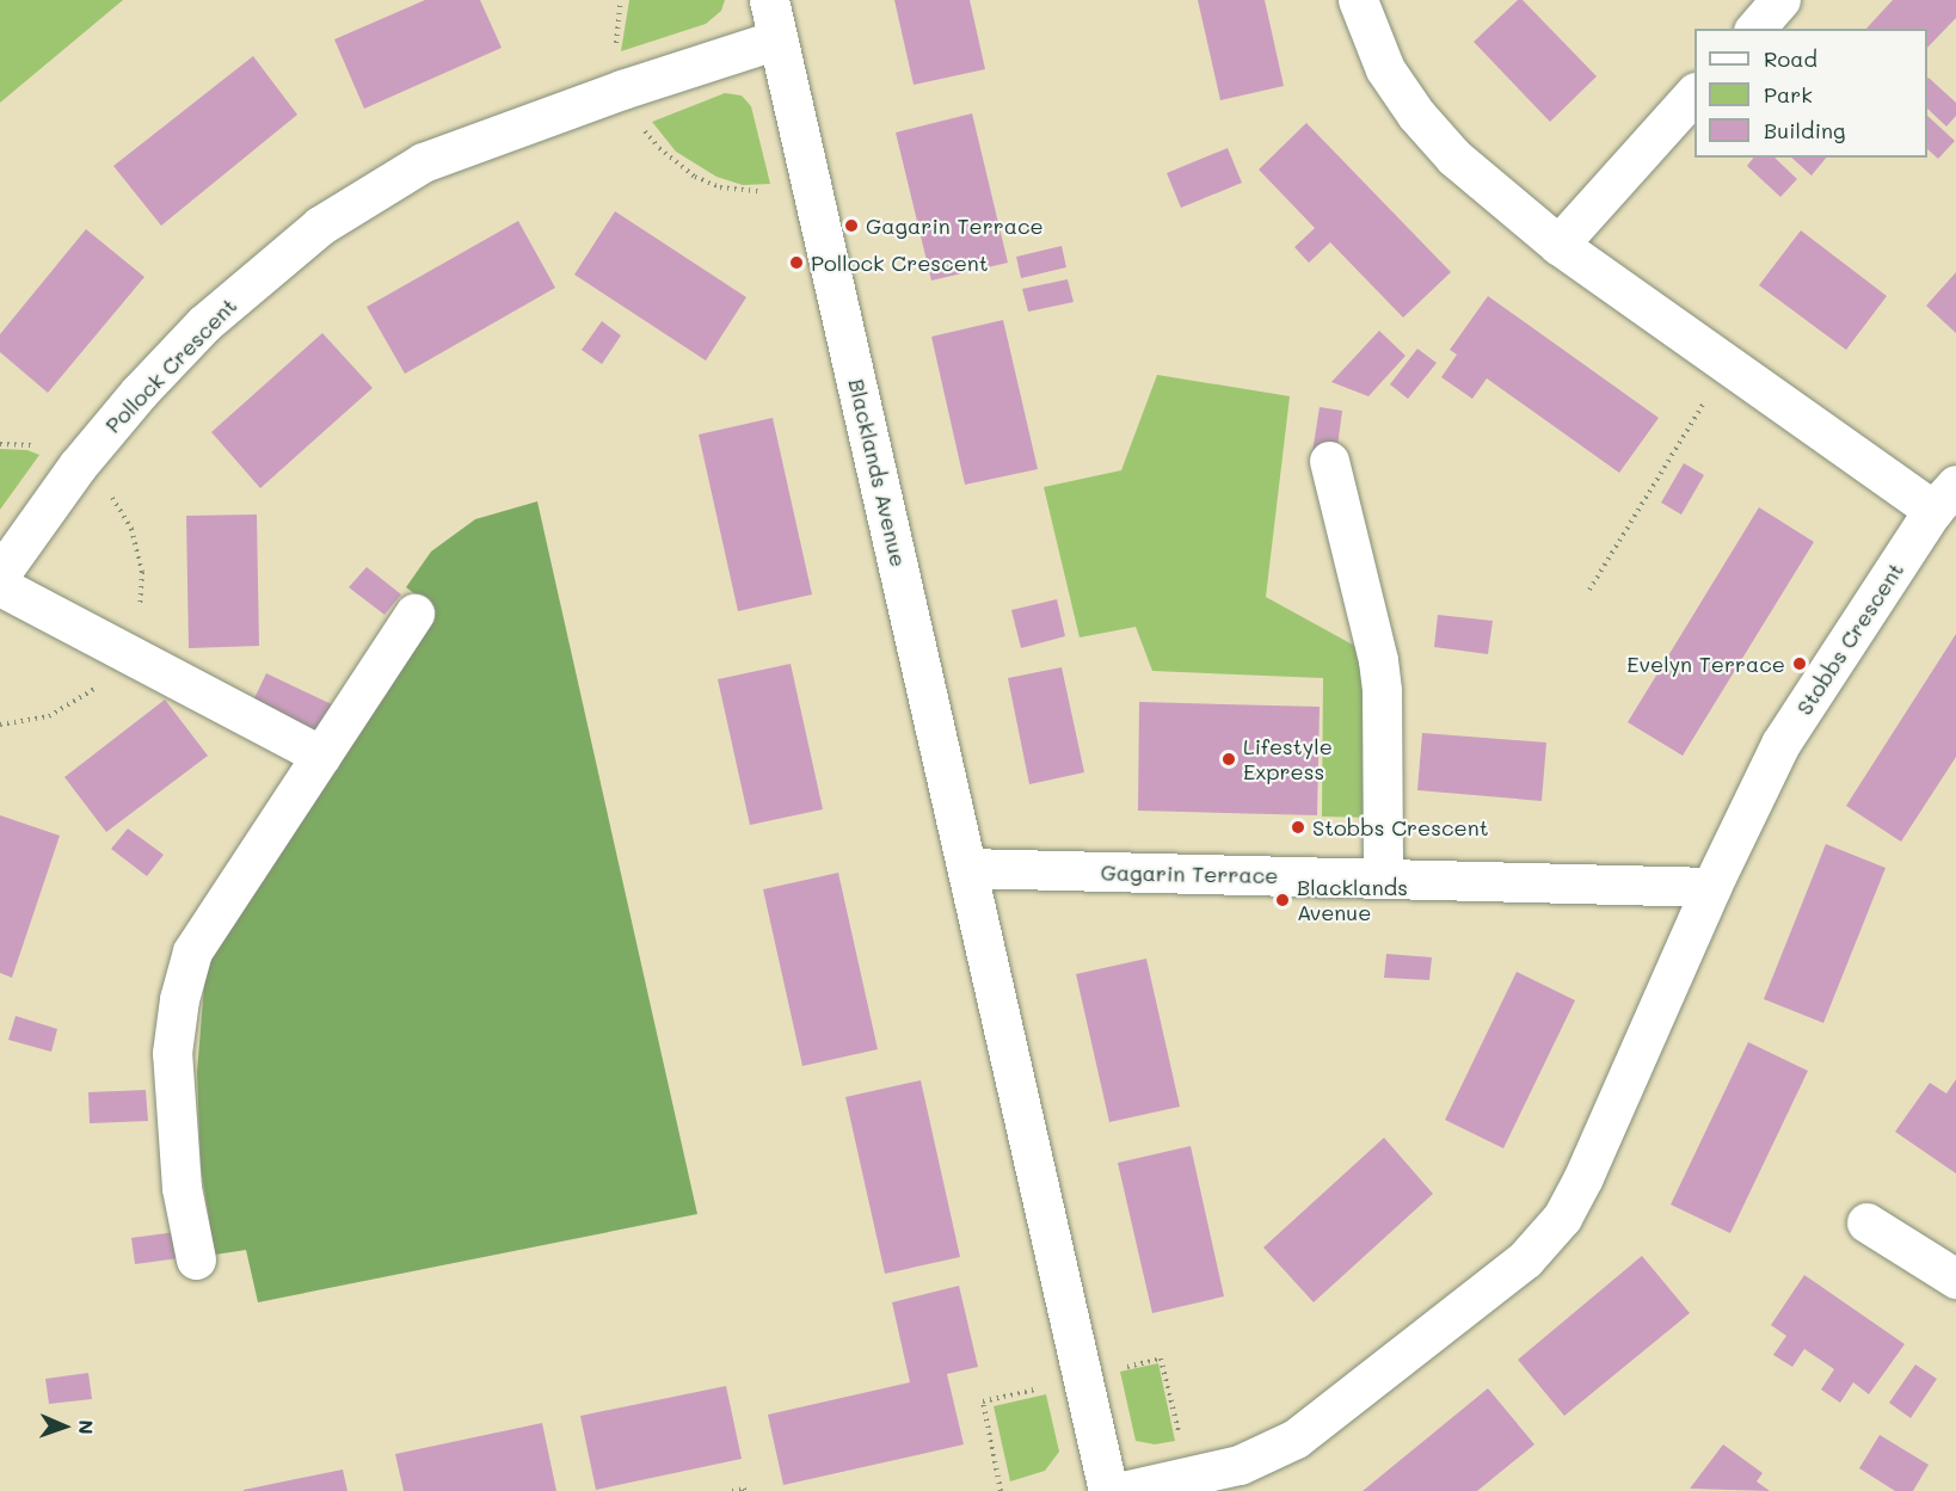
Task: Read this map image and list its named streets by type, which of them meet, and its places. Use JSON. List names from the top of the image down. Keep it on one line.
{"streets":{"street":["Pollock Crescent","Blacklands Avenue","Stobbs Crescent","Gagarin Terrace"]},"crossings":[["Pollock Crescent","Blacklands Avenue"],["Blacklands Avenue","Gagarin Terrace"],["Stobbs Crescent","Gagarin Terrace"]],"places":["Gagarin Terrace","Pollock Crescent","Evelyn Terrace","Lifestyle Express","Stobbs Crescent","Blacklands Avenue"],"legend":["Road","Park","Building"],"north":"right"}
